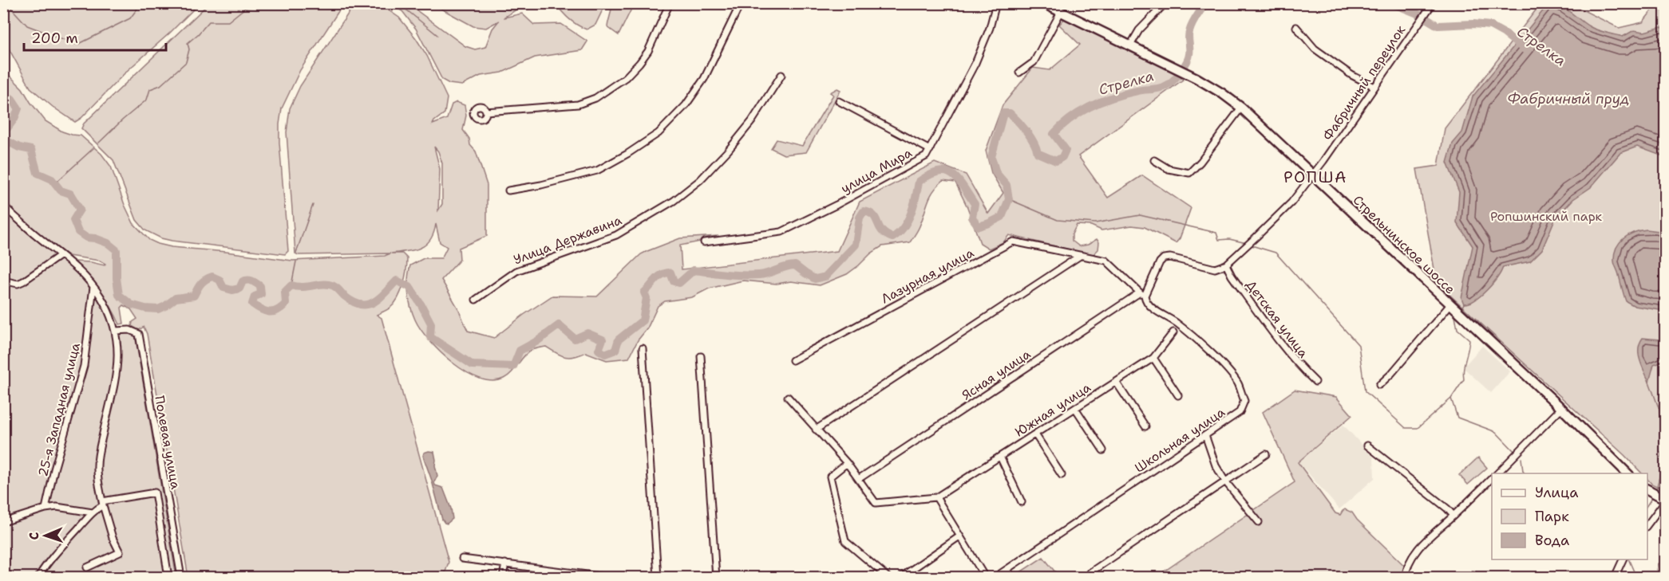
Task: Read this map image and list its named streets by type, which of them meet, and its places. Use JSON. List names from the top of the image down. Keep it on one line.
{"streets":{"main road":["Стрельнинское шоссе"],"street":["Фабричный переулок","улица Мира","Улица Державина","Лазурная улица","Детская улица","Ясная улица","25-я Западная улица","Южная улица","Школьная улица","Полевая улица"]},"crossings":[["Фабричный переулок","Стрельнинское шоссе"],["Лазурная улица","Ясная улица"],["Лазурная улица","Школьная улица"],["Ясная улица","Школьная улица"]],"districts":["РОПША"],"water":["Стрелка","Фабричный пруд"],"parks":["Ропшинский парк"],"legend":["Улица","Парк","Вода"],"scale_bar":"200 m","north":"left"}
